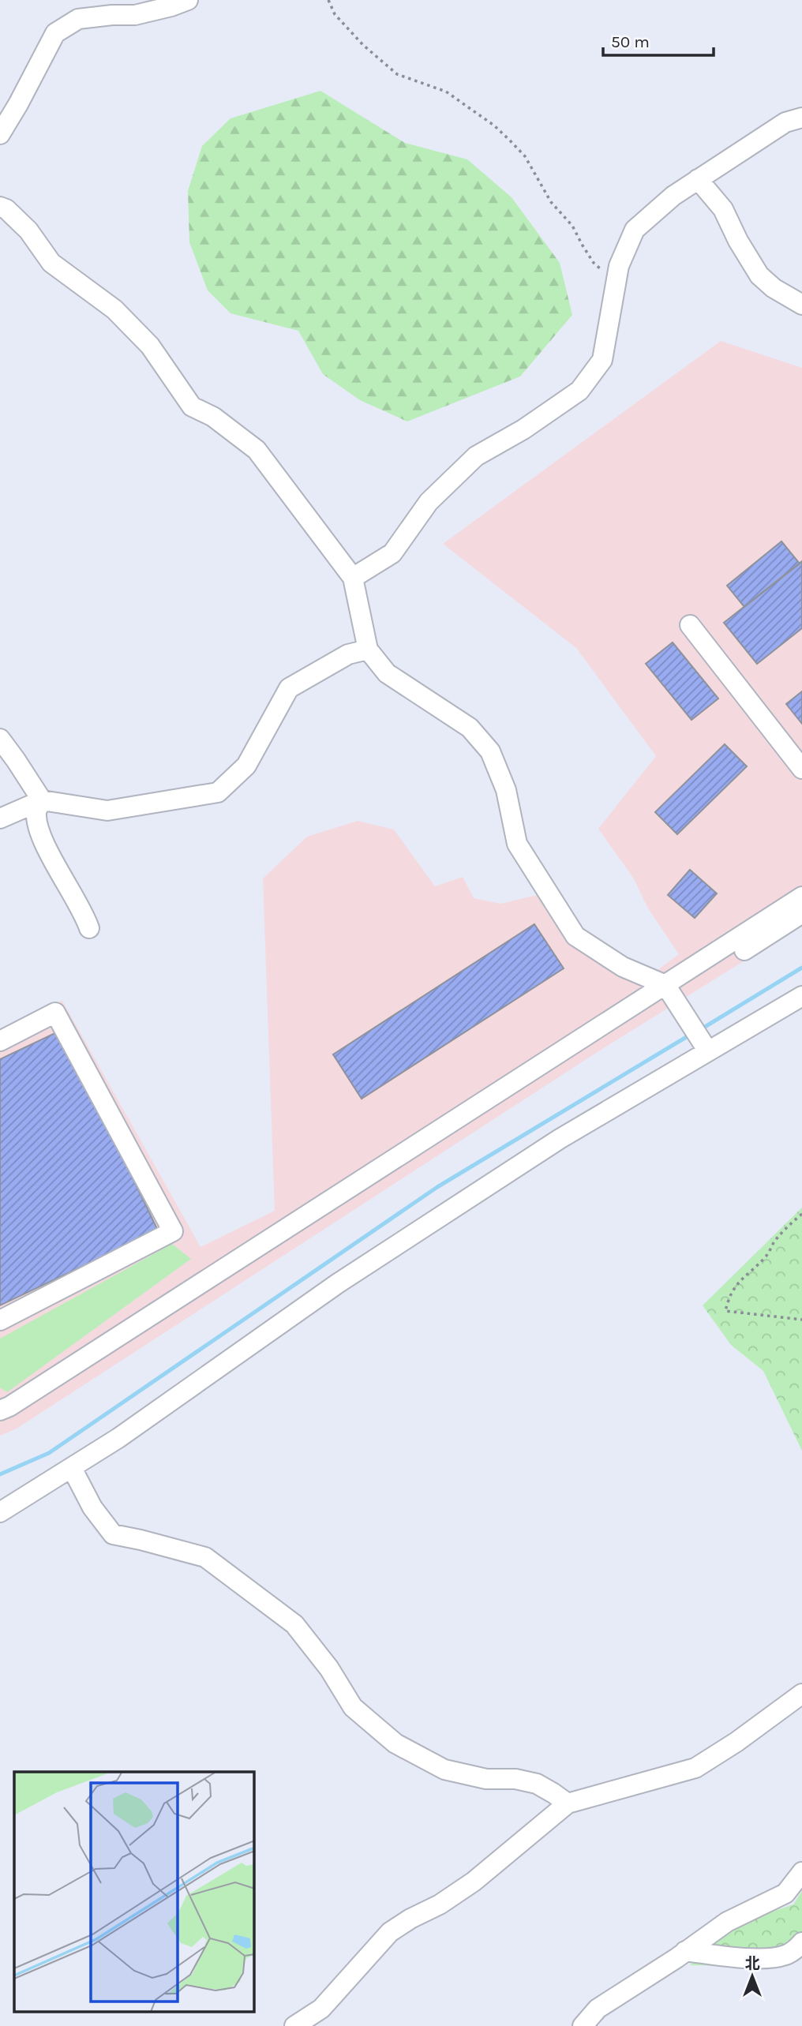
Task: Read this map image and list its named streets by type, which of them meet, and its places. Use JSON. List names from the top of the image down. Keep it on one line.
{"scale_bar":"50 m","north":"top"}
